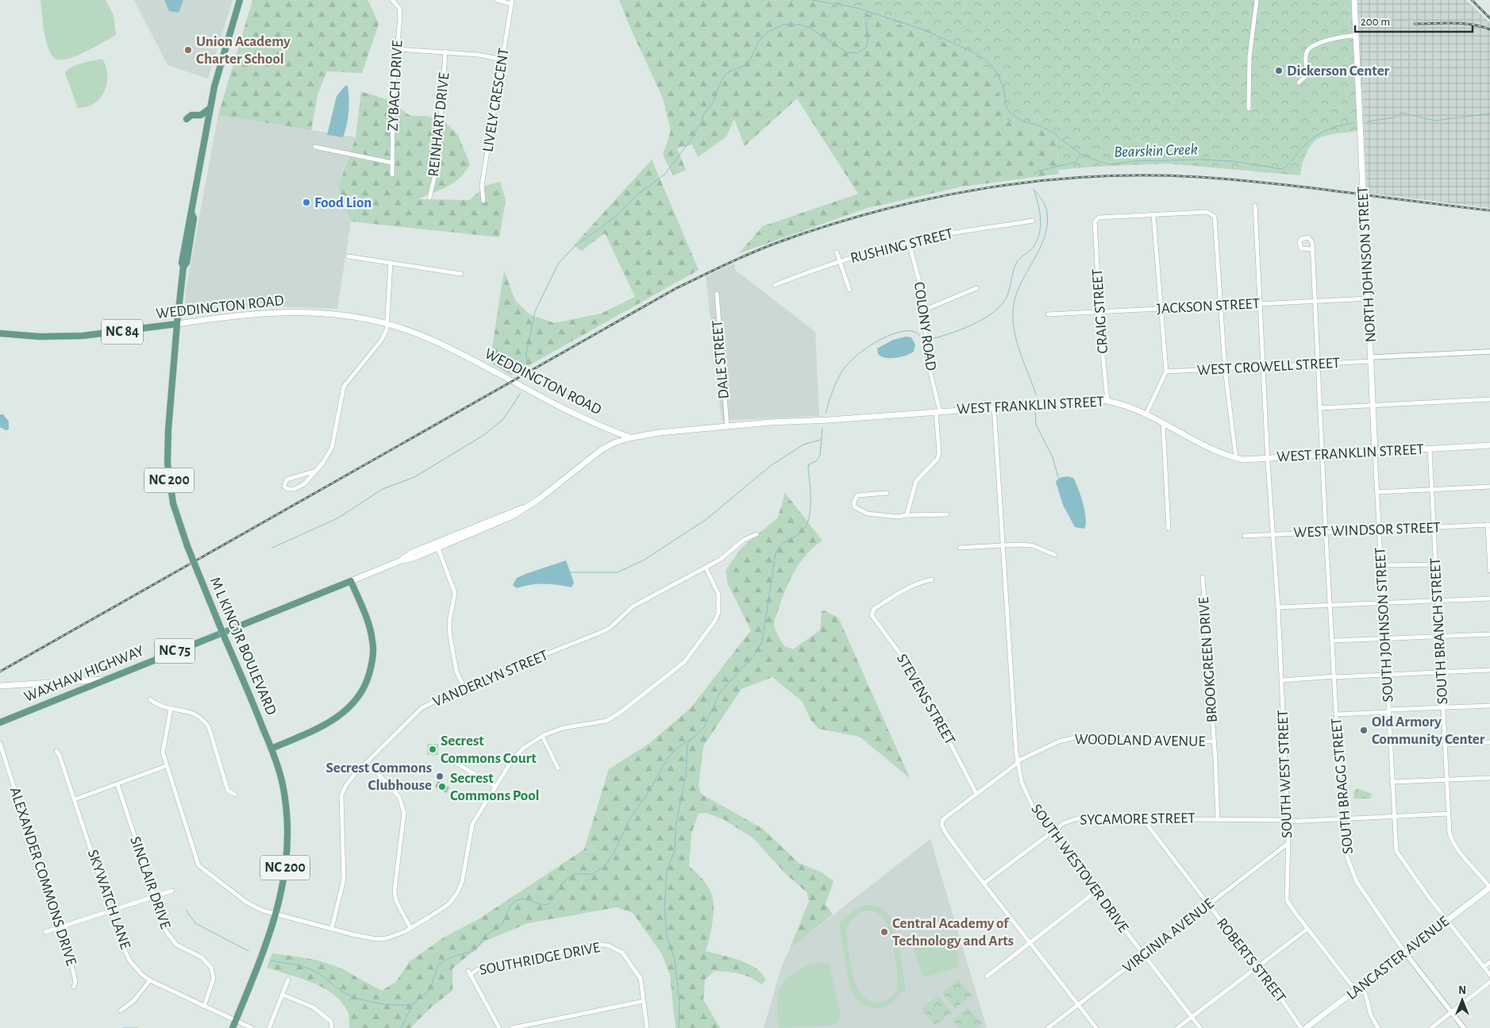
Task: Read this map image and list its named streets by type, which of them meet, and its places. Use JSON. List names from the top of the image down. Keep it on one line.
{"streets":{"main road":["NORTH JOHNSON STREET","WEDDINGTON ROAD","NC 84","WEST FRANKLIN STREET","NC 200","M L KING JR BOULEVARD","NC 75","WAXHAW HIGHWAY","LANCASTER AVENUE"],"street":["ZYBACH DRIVE","LIVELY CRESCENT","REINHART DRIVE","RUSHING STREET","JACKSON STREET","CRAIG STREET","COLONY ROAD","DALE STREET","WEST CROWELL STREET","WEST WINDSOR STREET","SOUTH JOHNSON STREET","SOUTH BRANCH STREET","BROOKGREEN DRIVE","VANDERLYN STREET","STEVENS STREET","WOODLAND AVENUE","SOUTH WEST STREET","SOUTH BRAGG STREET","SYCAMORE STREET","SOUTH WESTOVER DRIVE","ALEXANDER COMMONS DRIVE","SINCLAIR DRIVE","SKYWATCH LANE","VIRGINIA AVENUE","SOUTHRIDGE DRIVE","ROBERTS STREET"]},"crossings":[["RUSHING STREET","COLONY ROAD"],["NORTH JOHNSON STREET","JACKSON STREET"],["NORTH JOHNSON STREET","WEST CROWELL STREET"],["NORTH JOHNSON STREET","WEST FRANKLIN STREET"],["NORTH JOHNSON STREET","WEST WINDSOR STREET"],["NORTH JOHNSON STREET","SOUTH JOHNSON STREET"],["JACKSON STREET","CRAIG STREET"],["JACKSON STREET","SOUTH WEST STREET"],["JACKSON STREET","SOUTH BRAGG STREET"],["WEDDINGTON ROAD","WEST FRANKLIN STREET"],["WEDDINGTON ROAD","M L KING JR BOULEVARD"],["WEDDINGTON ROAD","WAXHAW HIGHWAY"],["CRAIG STREET","WEST FRANKLIN STREET"],["COLONY ROAD","WEST FRANKLIN STREET"],["DALE STREET","WEST FRANKLIN STREET"],["WEST CROWELL STREET","SOUTH WEST STREET"],["WEST CROWELL STREET","SOUTH BRAGG STREET"],["WEST FRANKLIN STREET","SOUTH BRANCH STREET"],["WEST FRANKLIN STREET","WAXHAW HIGHWAY"],["WEST FRANKLIN STREET","SOUTH WEST STREET"],["WEST FRANKLIN STREET","SOUTH BRAGG STREET"],["WEST FRANKLIN STREET","SOUTH WESTOVER DRIVE"],["WEST WINDSOR STREET","SOUTH JOHNSON STREET"],["WEST WINDSOR STREET","SOUTH BRANCH STREET"],["WEST WINDSOR STREET","SOUTH WEST STREET"],["WEST WINDSOR STREET","SOUTH BRAGG STREET"],["SOUTH JOHNSON STREET","SYCAMORE STREET"],["SOUTH JOHNSON STREET","LANCASTER AVENUE"],["SOUTH BRANCH STREET","SYCAMORE STREET"],["SOUTH BRANCH STREET","LANCASTER AVENUE"],["M L KING JR BOULEVARD","SKYWATCH LANE"],["BROOKGREEN DRIVE","WOODLAND AVENUE"],["STEVENS STREET","WOODLAND AVENUE"],["WOODLAND AVENUE","SYCAMORE STREET"],["WOODLAND AVENUE","SOUTH WESTOVER DRIVE"],["SOUTH WEST STREET","SYCAMORE STREET"],["SOUTH WEST STREET","VIRGINIA AVENUE"],["SOUTH WEST STREET","LANCASTER AVENUE"],["SOUTH BRAGG STREET","SYCAMORE STREET"],["SOUTH BRAGG STREET","LANCASTER AVENUE"],["SYCAMORE STREET","SOUTH WESTOVER DRIVE"],["SYCAMORE STREET","ROBERTS STREET"],["SOUTH WESTOVER DRIVE","VIRGINIA AVENUE"],["SINCLAIR DRIVE","SKYWATCH LANE"],["VIRGINIA AVENUE","ROBERTS STREET"]],"water":["Bearskin Creek"],"places":["Union Academy Charter School","Dickerson Center","Food Lion","Old Armory Community Center","Secrest Commons Court","Secrest Commons Clubhouse","Secrest Commons Pool","Central Academy of Technology and Arts"],"scale_bar":"200 m","north":"top"}
